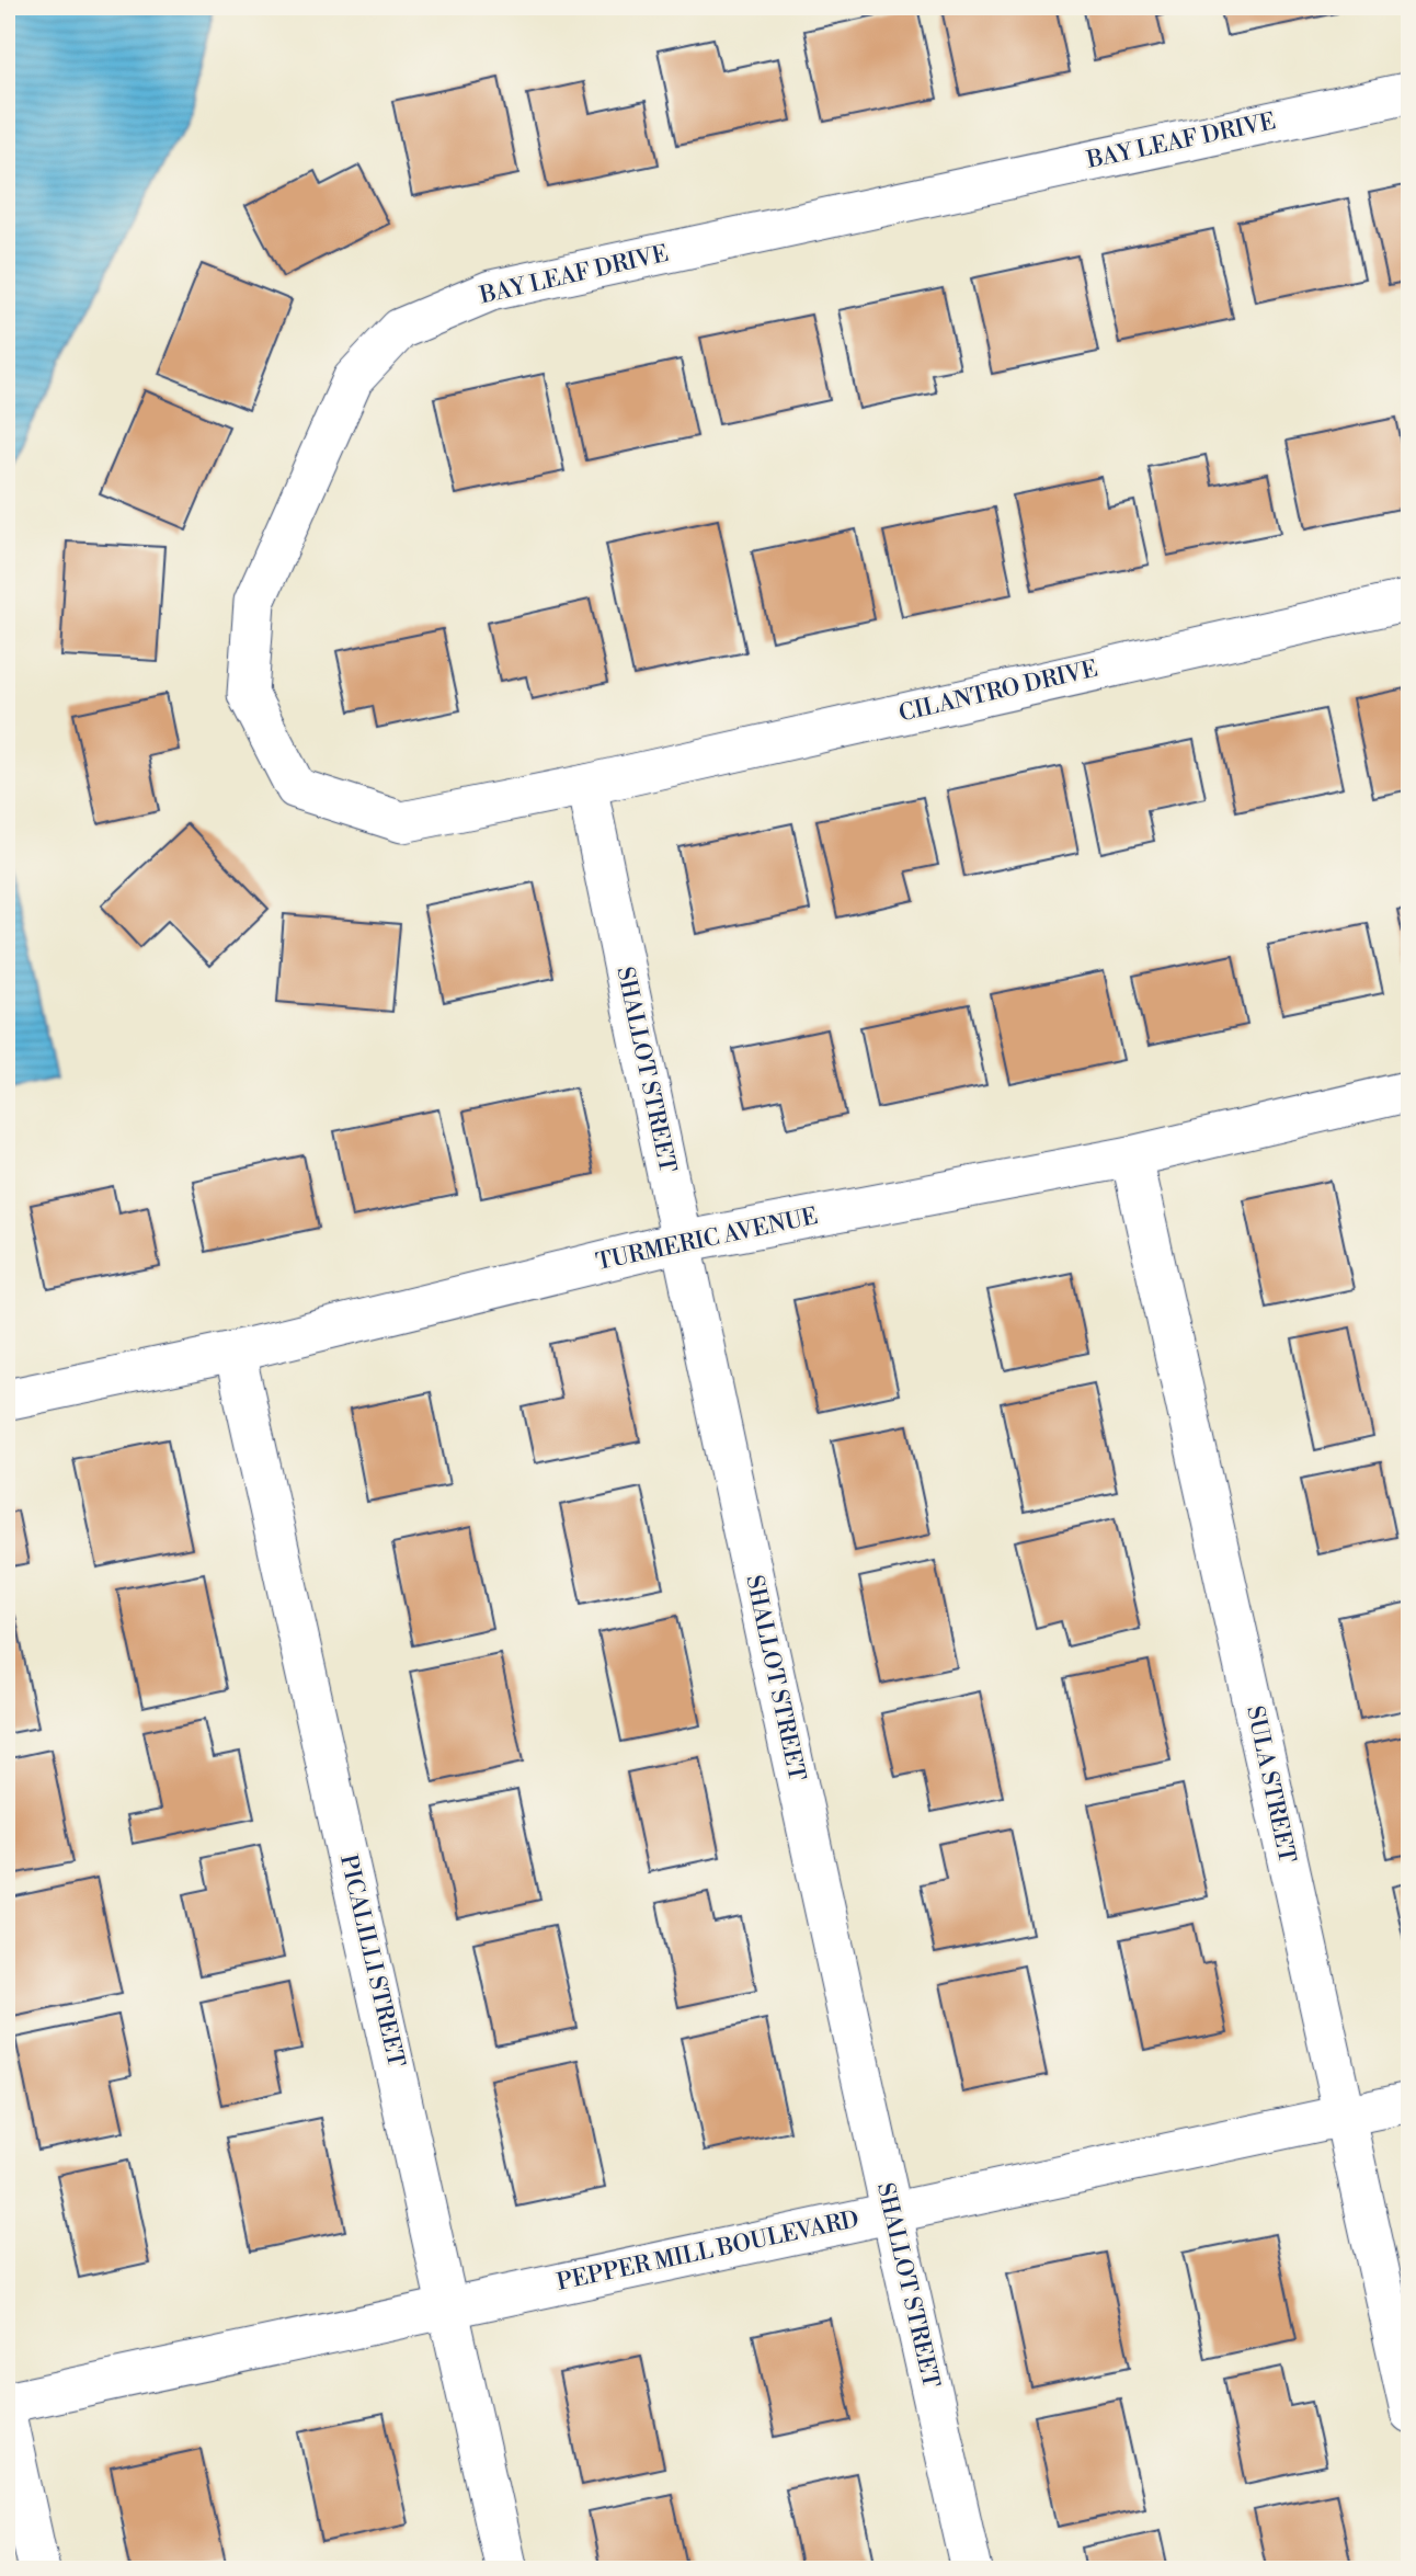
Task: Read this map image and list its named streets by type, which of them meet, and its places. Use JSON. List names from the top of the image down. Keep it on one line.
{"streets":{"street":["BAY LEAF DRIVE","CILANTRO DRIVE","SHALLOT STREET","TURMERIC AVENUE","SULA STREET","PICALILLI STREET","PEPPER MILL BOULEVARD"]},"crossings":[["BAY LEAF DRIVE","CILANTRO DRIVE"],["BAY LEAF DRIVE","SHALLOT STREET"],["CILANTRO DRIVE","SHALLOT STREET"],["SHALLOT STREET","TURMERIC AVENUE"],["SHALLOT STREET","PEPPER MILL BOULEVARD"],["TURMERIC AVENUE","SULA STREET"],["TURMERIC AVENUE","PICALILLI STREET"],["SULA STREET","PEPPER MILL BOULEVARD"],["PICALILLI STREET","PEPPER MILL BOULEVARD"]]}
